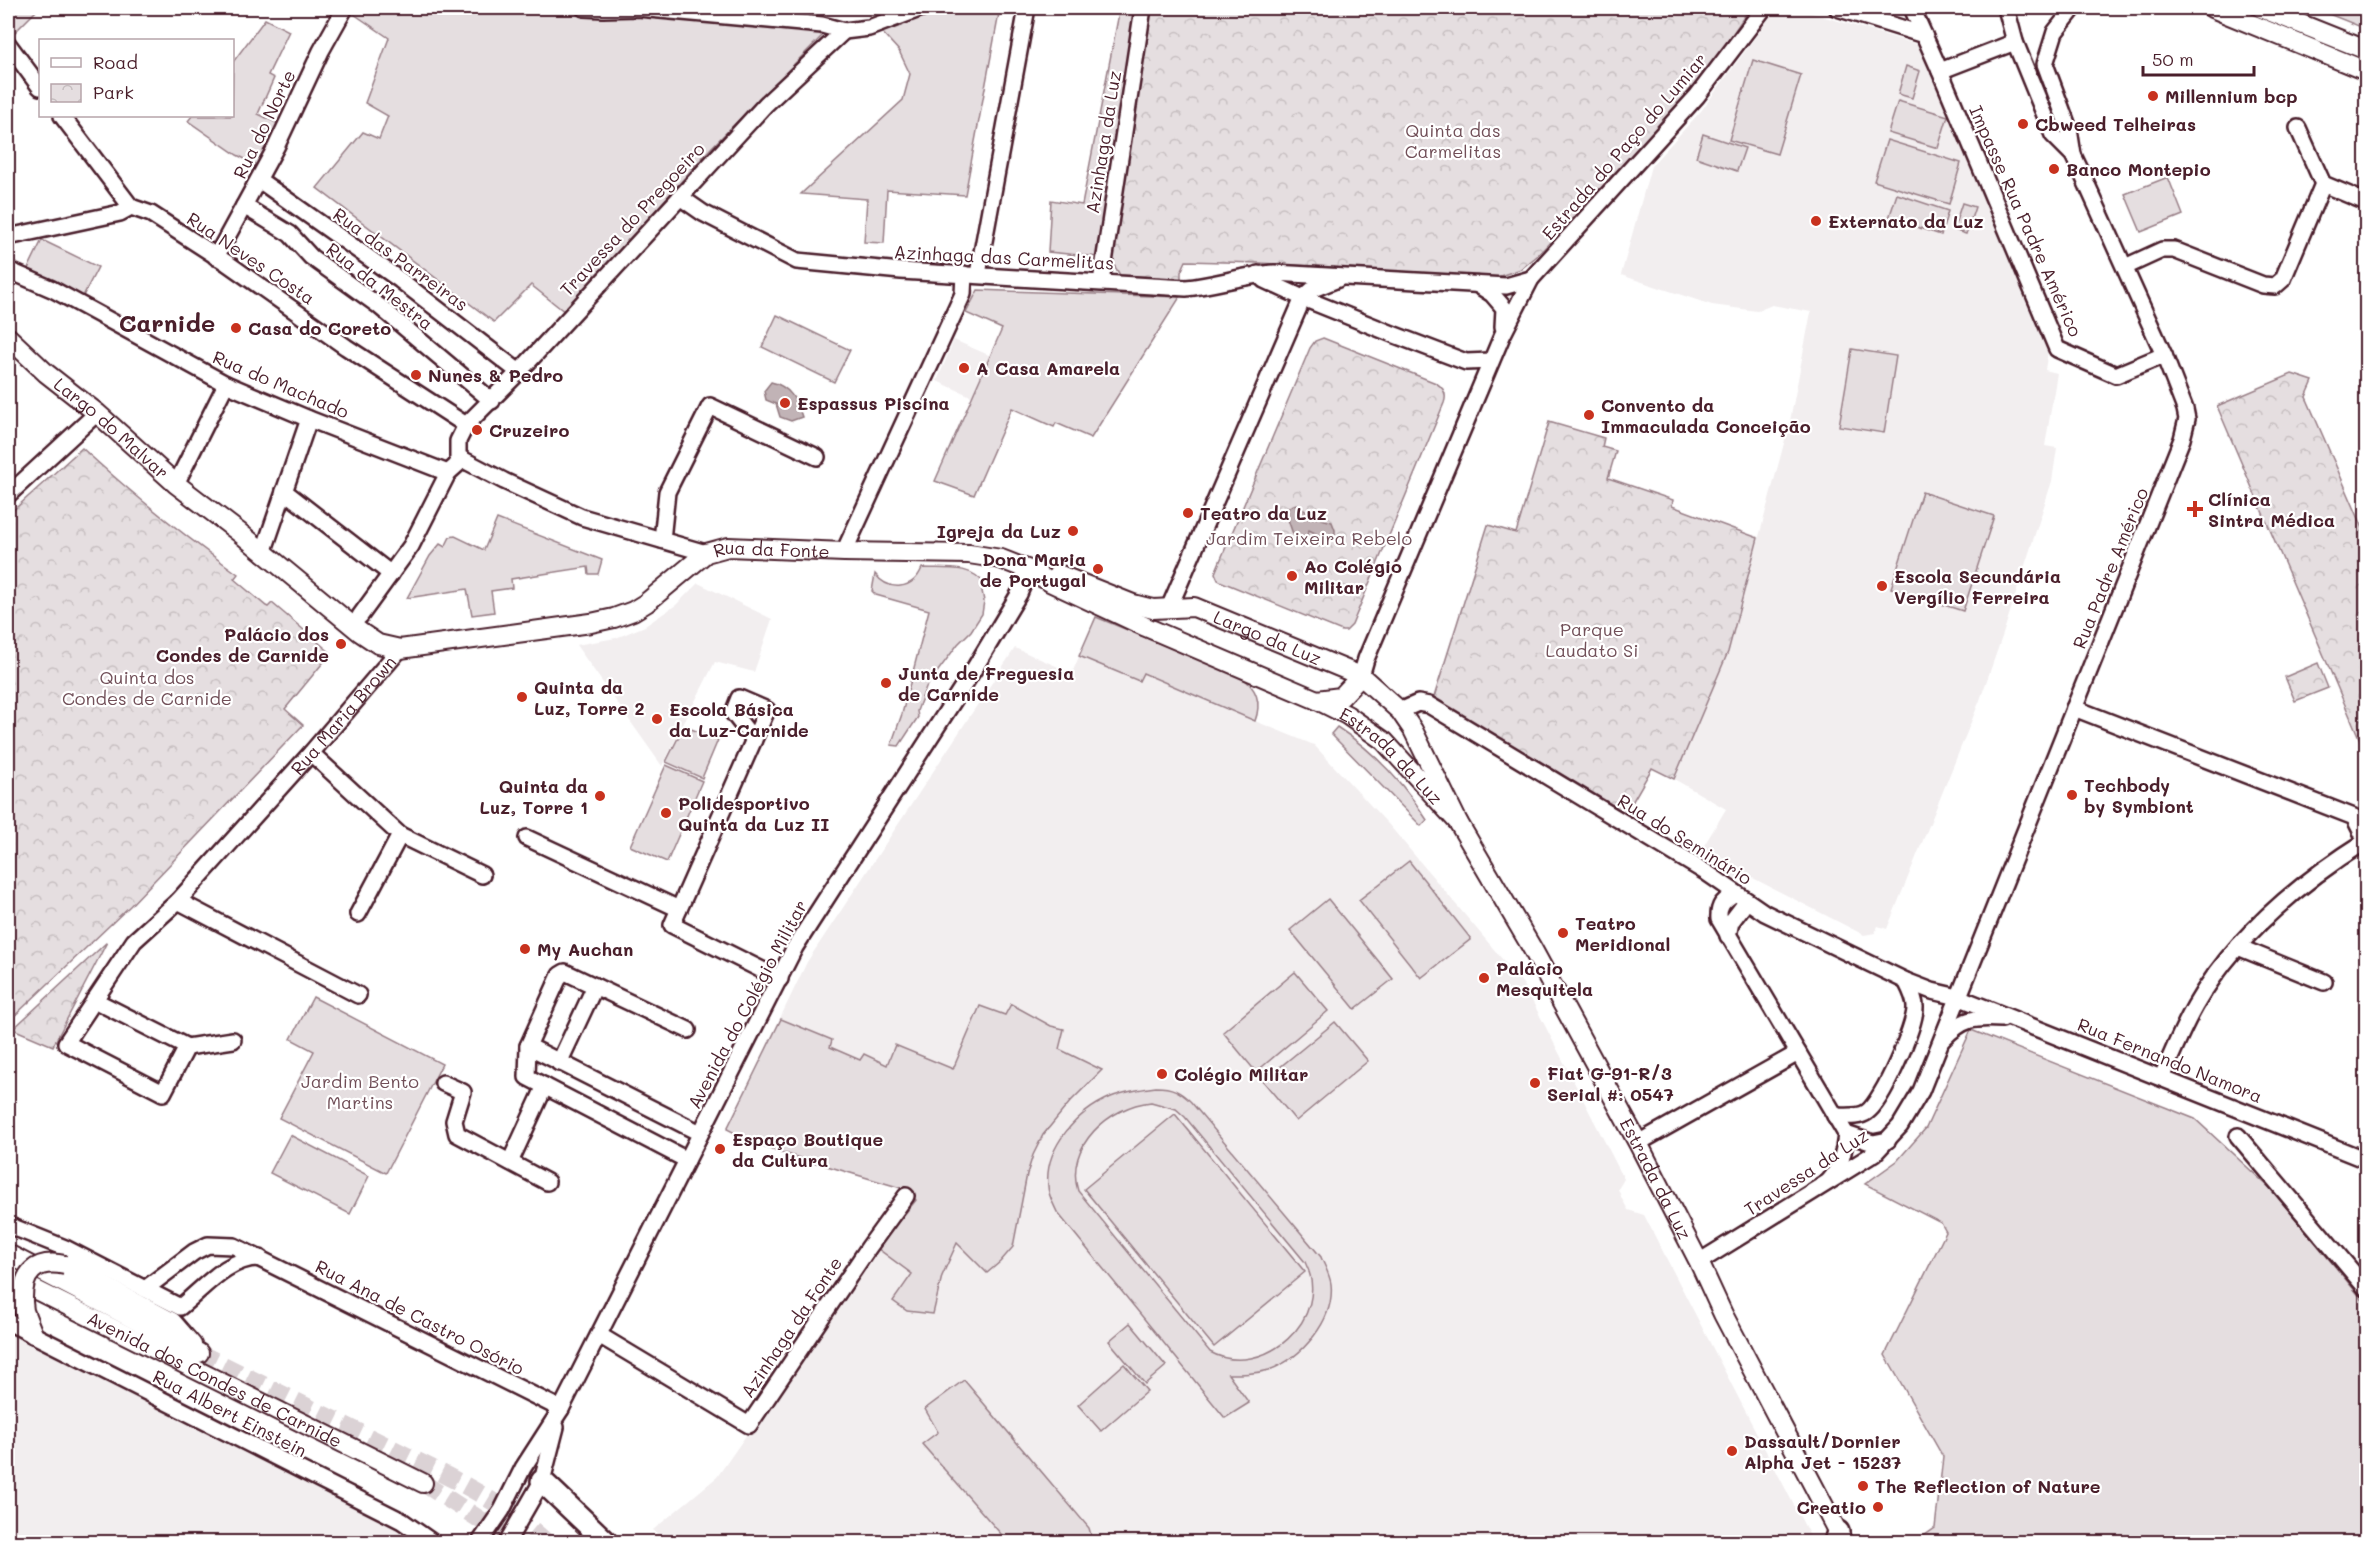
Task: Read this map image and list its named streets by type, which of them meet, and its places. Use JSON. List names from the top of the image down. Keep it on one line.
{"streets":{"main road":["Largo do Malvar","Rua da Fonte","Largo da Luz","Rua Maria Brown","Estrada da Luz","Avenida dos Condes de Carnide"],"street":["Rua do Norte","Azinhaga da Luz","Estrada do Paço do Lumiar","Travessa do Pregoeiro","Impasse Rua Padre Américo","Azinhaga das Carmelitas","Rua Neves Costa","Rua das Parreiras","Rua da Mestra","Rua do Machado","Rua Padre Américo","Rua do Seminário","Avenida do Colégio Militar","Rua Fernando Namora","Travessa da Luz","Rua Ana de Castro Osório","Azinhaga da Fonte","Rua Albert Einstein"]},"crossings":[["Rua do Norte","Rua Neves Costa"],["Rua do Norte","Rua das Parreiras"],["Rua do Norte","Rua da Mestra"],["Azinhaga da Luz","Azinhaga das Carmelitas"],["Travessa do Pregoeiro","Azinhaga das Carmelitas"],["Travessa do Pregoeiro","Rua Neves Costa"],["Travessa do Pregoeiro","Rua das Parreiras"],["Travessa do Pregoeiro","Rua da Mestra"],["Travessa do Pregoeiro","Rua do Machado"],["Travessa do Pregoeiro","Rua da Fonte"],["Impasse Rua Padre Américo","Rua Padre Américo"],["Rua do Machado","Rua da Fonte"],["Largo do Malvar","Rua Maria Brown"],["Rua da Fonte","Largo da Luz"],["Rua da Fonte","Rua Maria Brown"],["Rua da Fonte","Avenida do Colégio Militar"],["Rua Padre Américo","Rua do Seminário"],["Rua Padre Américo","Rua Fernando Namora"],["Rua Padre Américo","Travessa da Luz"],["Largo da Luz","Estrada da Luz"],["Estrada da Luz","Rua do Seminário"],["Estrada da Luz","Travessa da Luz"],["Rua do Seminário","Rua Fernando Namora"],["Rua do Seminário","Travessa da Luz"],["Avenida do Colégio Militar","Rua Ana de Castro Osório"],["Avenida do Colégio Militar","Azinhaga da Fonte"],["Rua Fernando Namora","Travessa da Luz"],["Avenida dos Condes de Carnide","Rua Albert Einstein"]],"districts":["Carnide"],"parks":["Quinta das Carmelitas","Jardim Teixeira Rebelo","Parque Laudato Si","Quinta dos Condes de Carnide","Jardim Bento Martins"],"places":{"other":["Millennium bcp","Cbweed Telheiras","Banco Montepio","Externato da Luz","Casa do Coreto","A Casa Amarela","Nunes & Pedro","Espassus Piscina","Convento da Immaculada Conceição","Cruzeiro","Teatro da Luz","Igreja da Luz","Dona Maria de Portugal","Ao Colégio Militar","Escola Secundária Vergílio Ferreira","Palácio dos Condes de Carnide","Junta de Freguesia de Carnide","Quinta da Luz, Torre 2","Escola Básica da Luz-Carnide","Techbody by Symbiont","Quinta da Luz, Torre 1","Polidesportivo Quinta da Luz II","Teatro Meridional","My Auchan","Palácio Mesquitela","Colégio Militar","Fiat G-91-R/3 Serial #: 0547","Espaço Boutique da Cultura","Dassault/Dornier Alpha Jet - 15237","The Reflection of Nature","Creatio"],"health":["Clínica Sintra Médica"]},"legend":["Road","Park"],"scale_bar":"50 m"}
